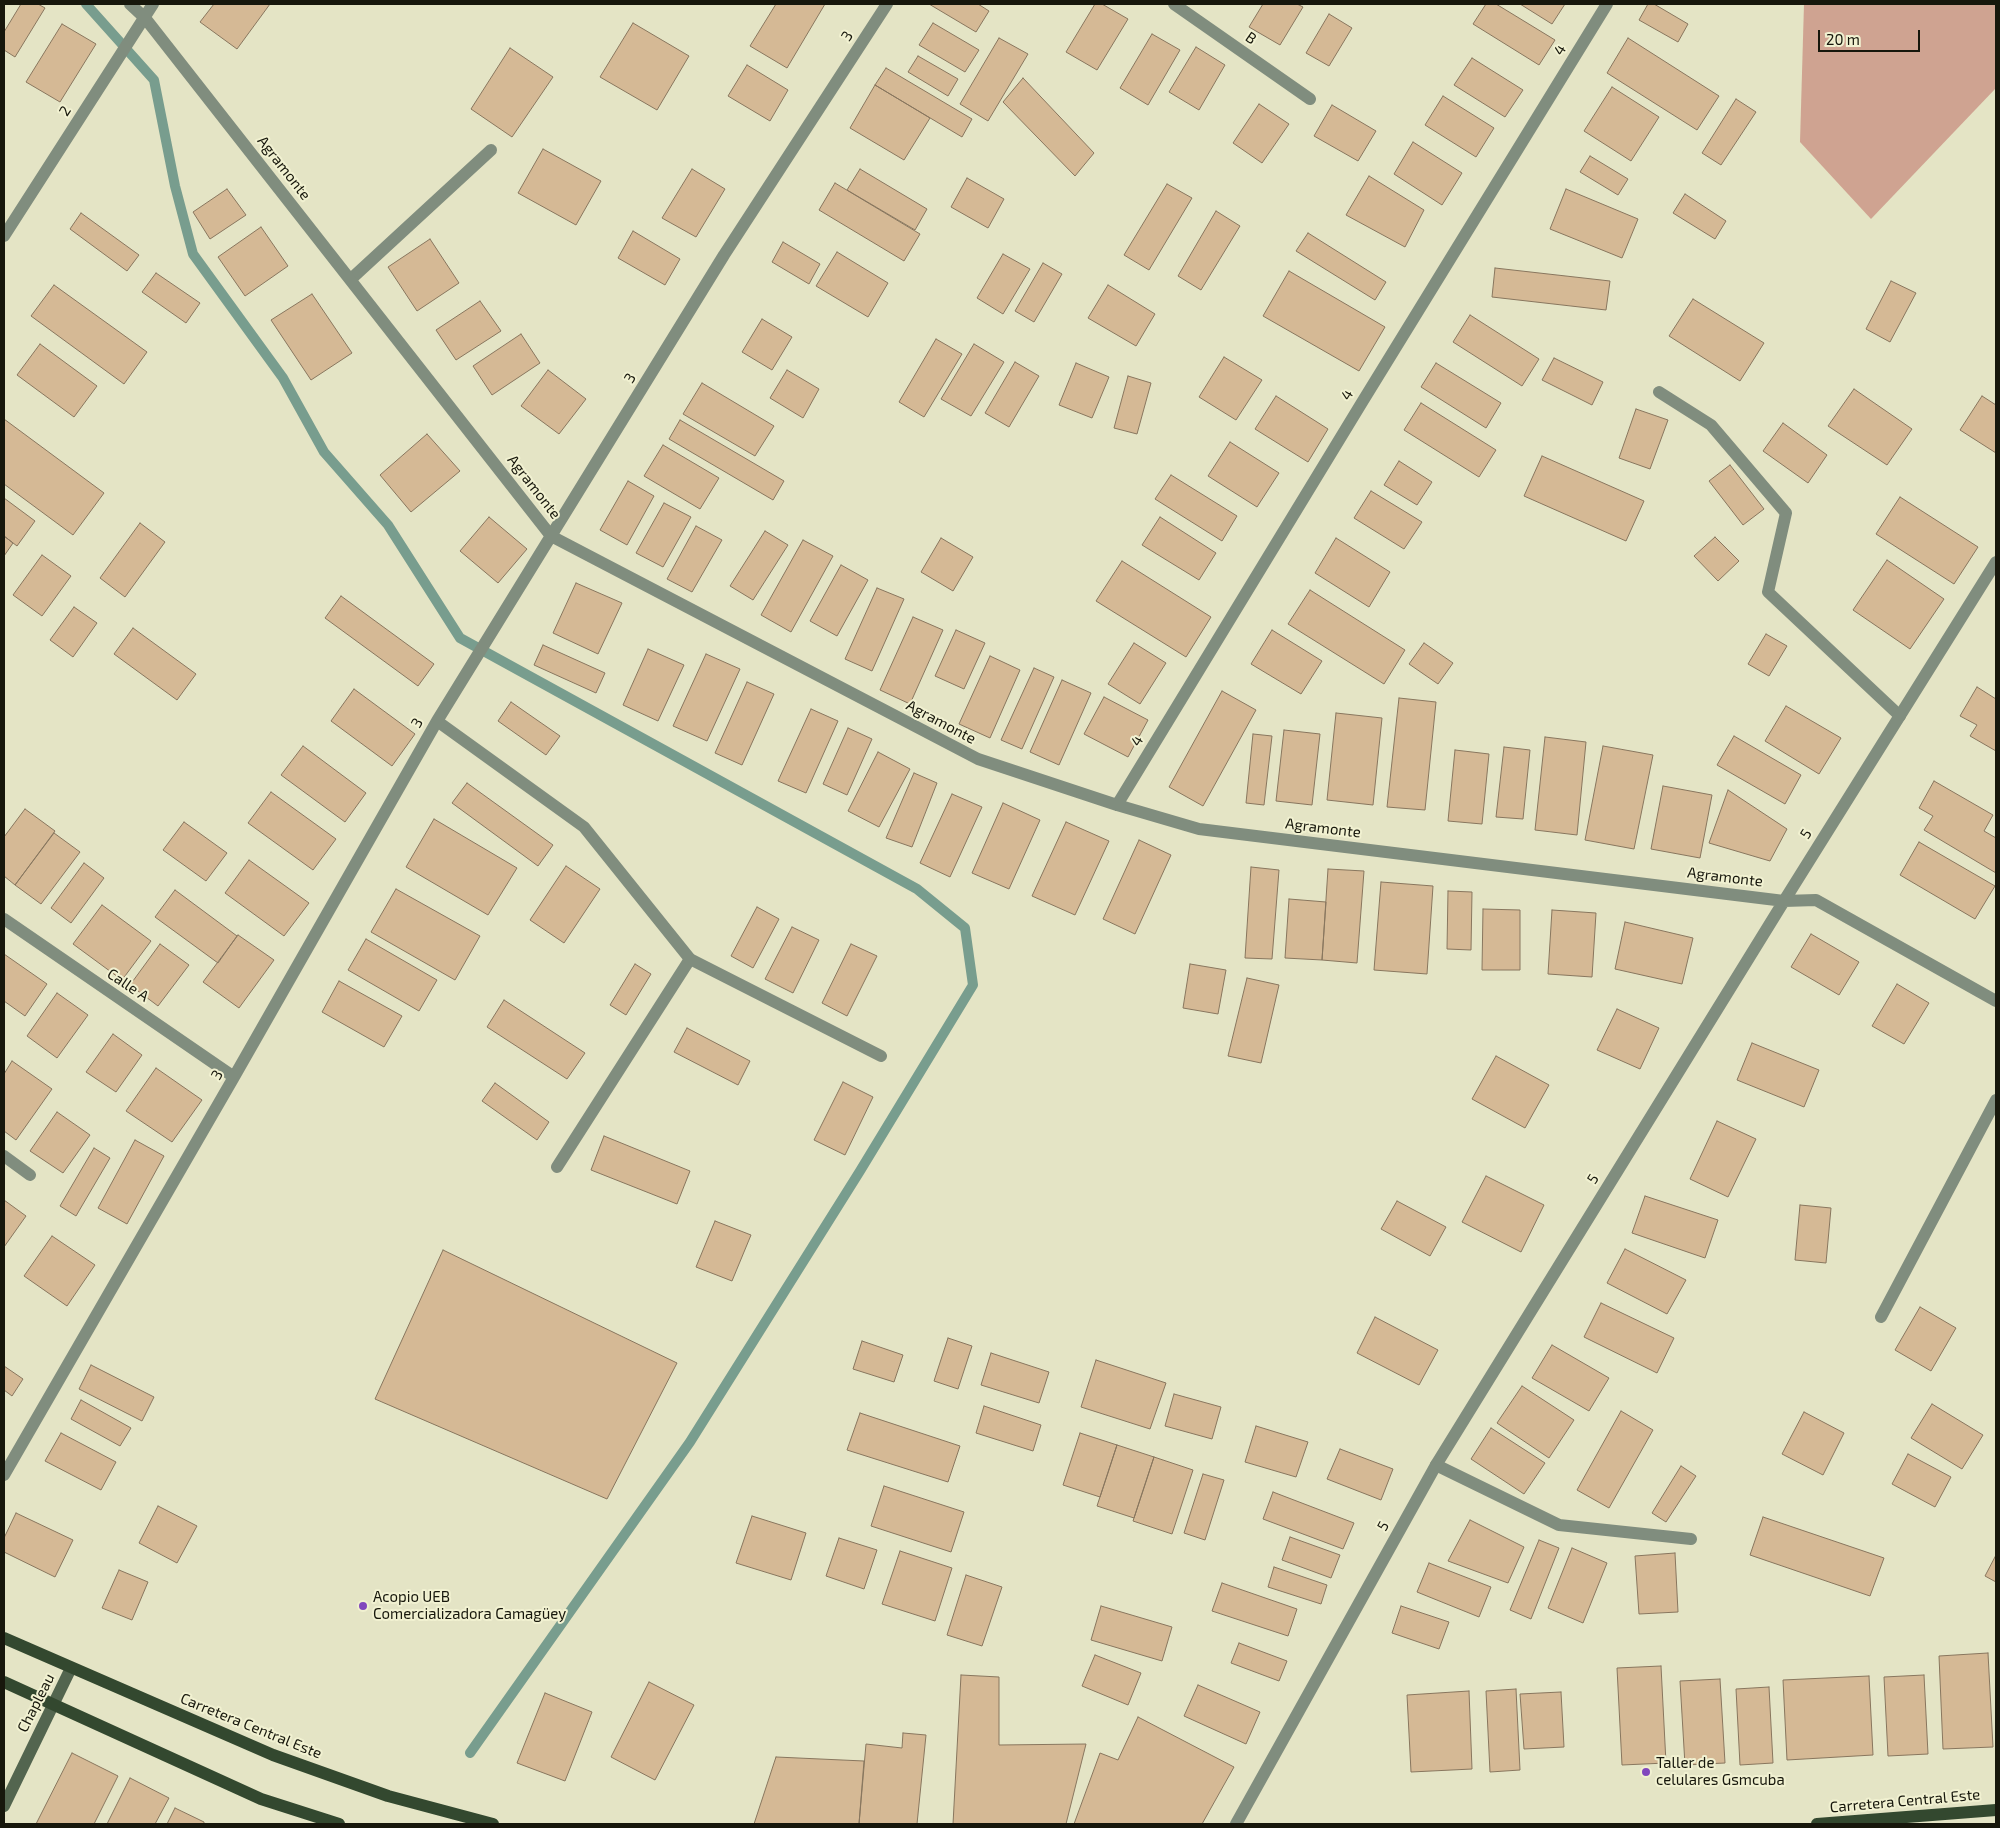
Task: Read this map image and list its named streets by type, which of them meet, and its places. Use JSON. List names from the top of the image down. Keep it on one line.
{"streets":{"main road":["Carretera Central Este"],"street":["3","B","4","2","Agramonte","5","Calle A","Chapleau"]},"crossings":[["3","Agramonte"],["3","Calle A"],["4","Agramonte"],["2","Agramonte"],["Agramonte","5"],["Chapleau","Carretera Central Este"]],"places":["Acopio UEB Comercializadora Camagüey","Taller de celulares Gsmcuba"],"scale_bar":"20 m"}
